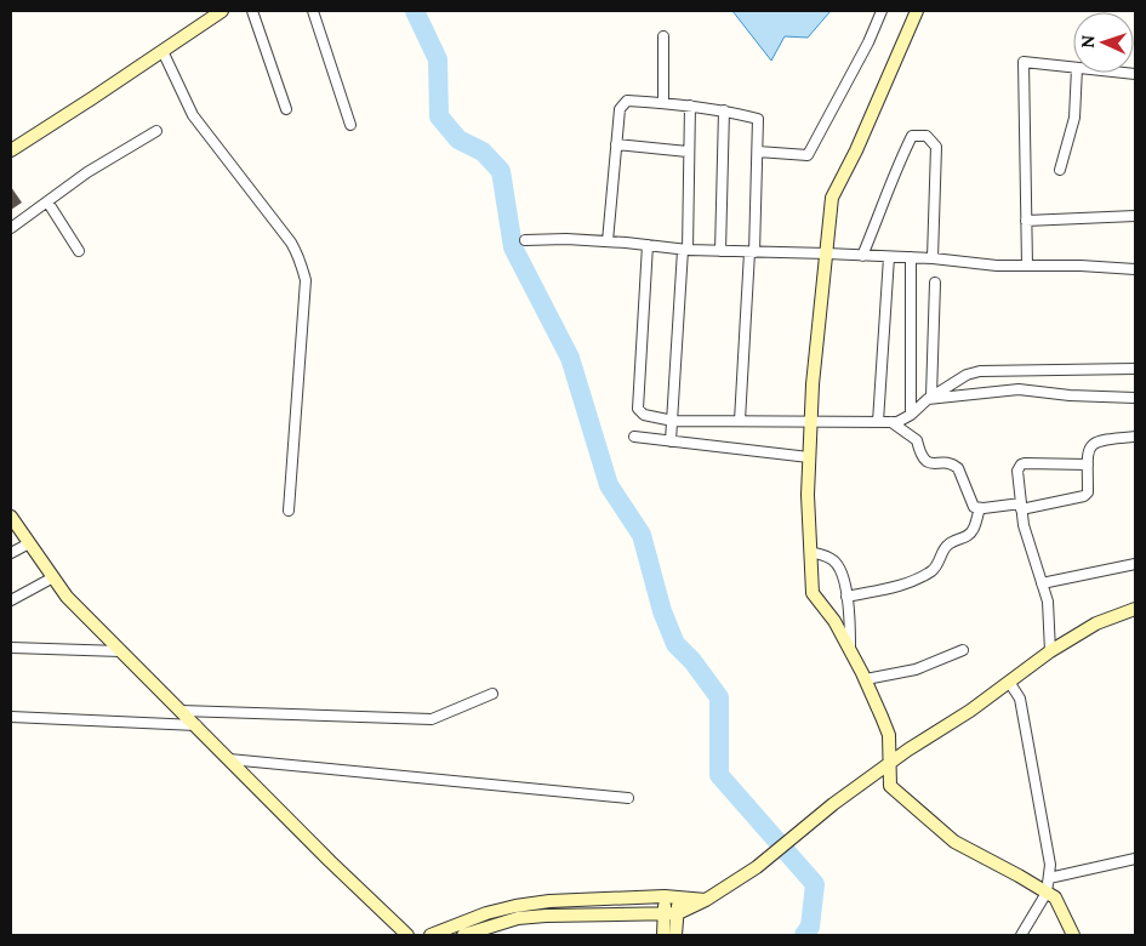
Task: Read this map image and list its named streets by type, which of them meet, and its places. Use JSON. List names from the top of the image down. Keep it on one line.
{"north":"left"}
